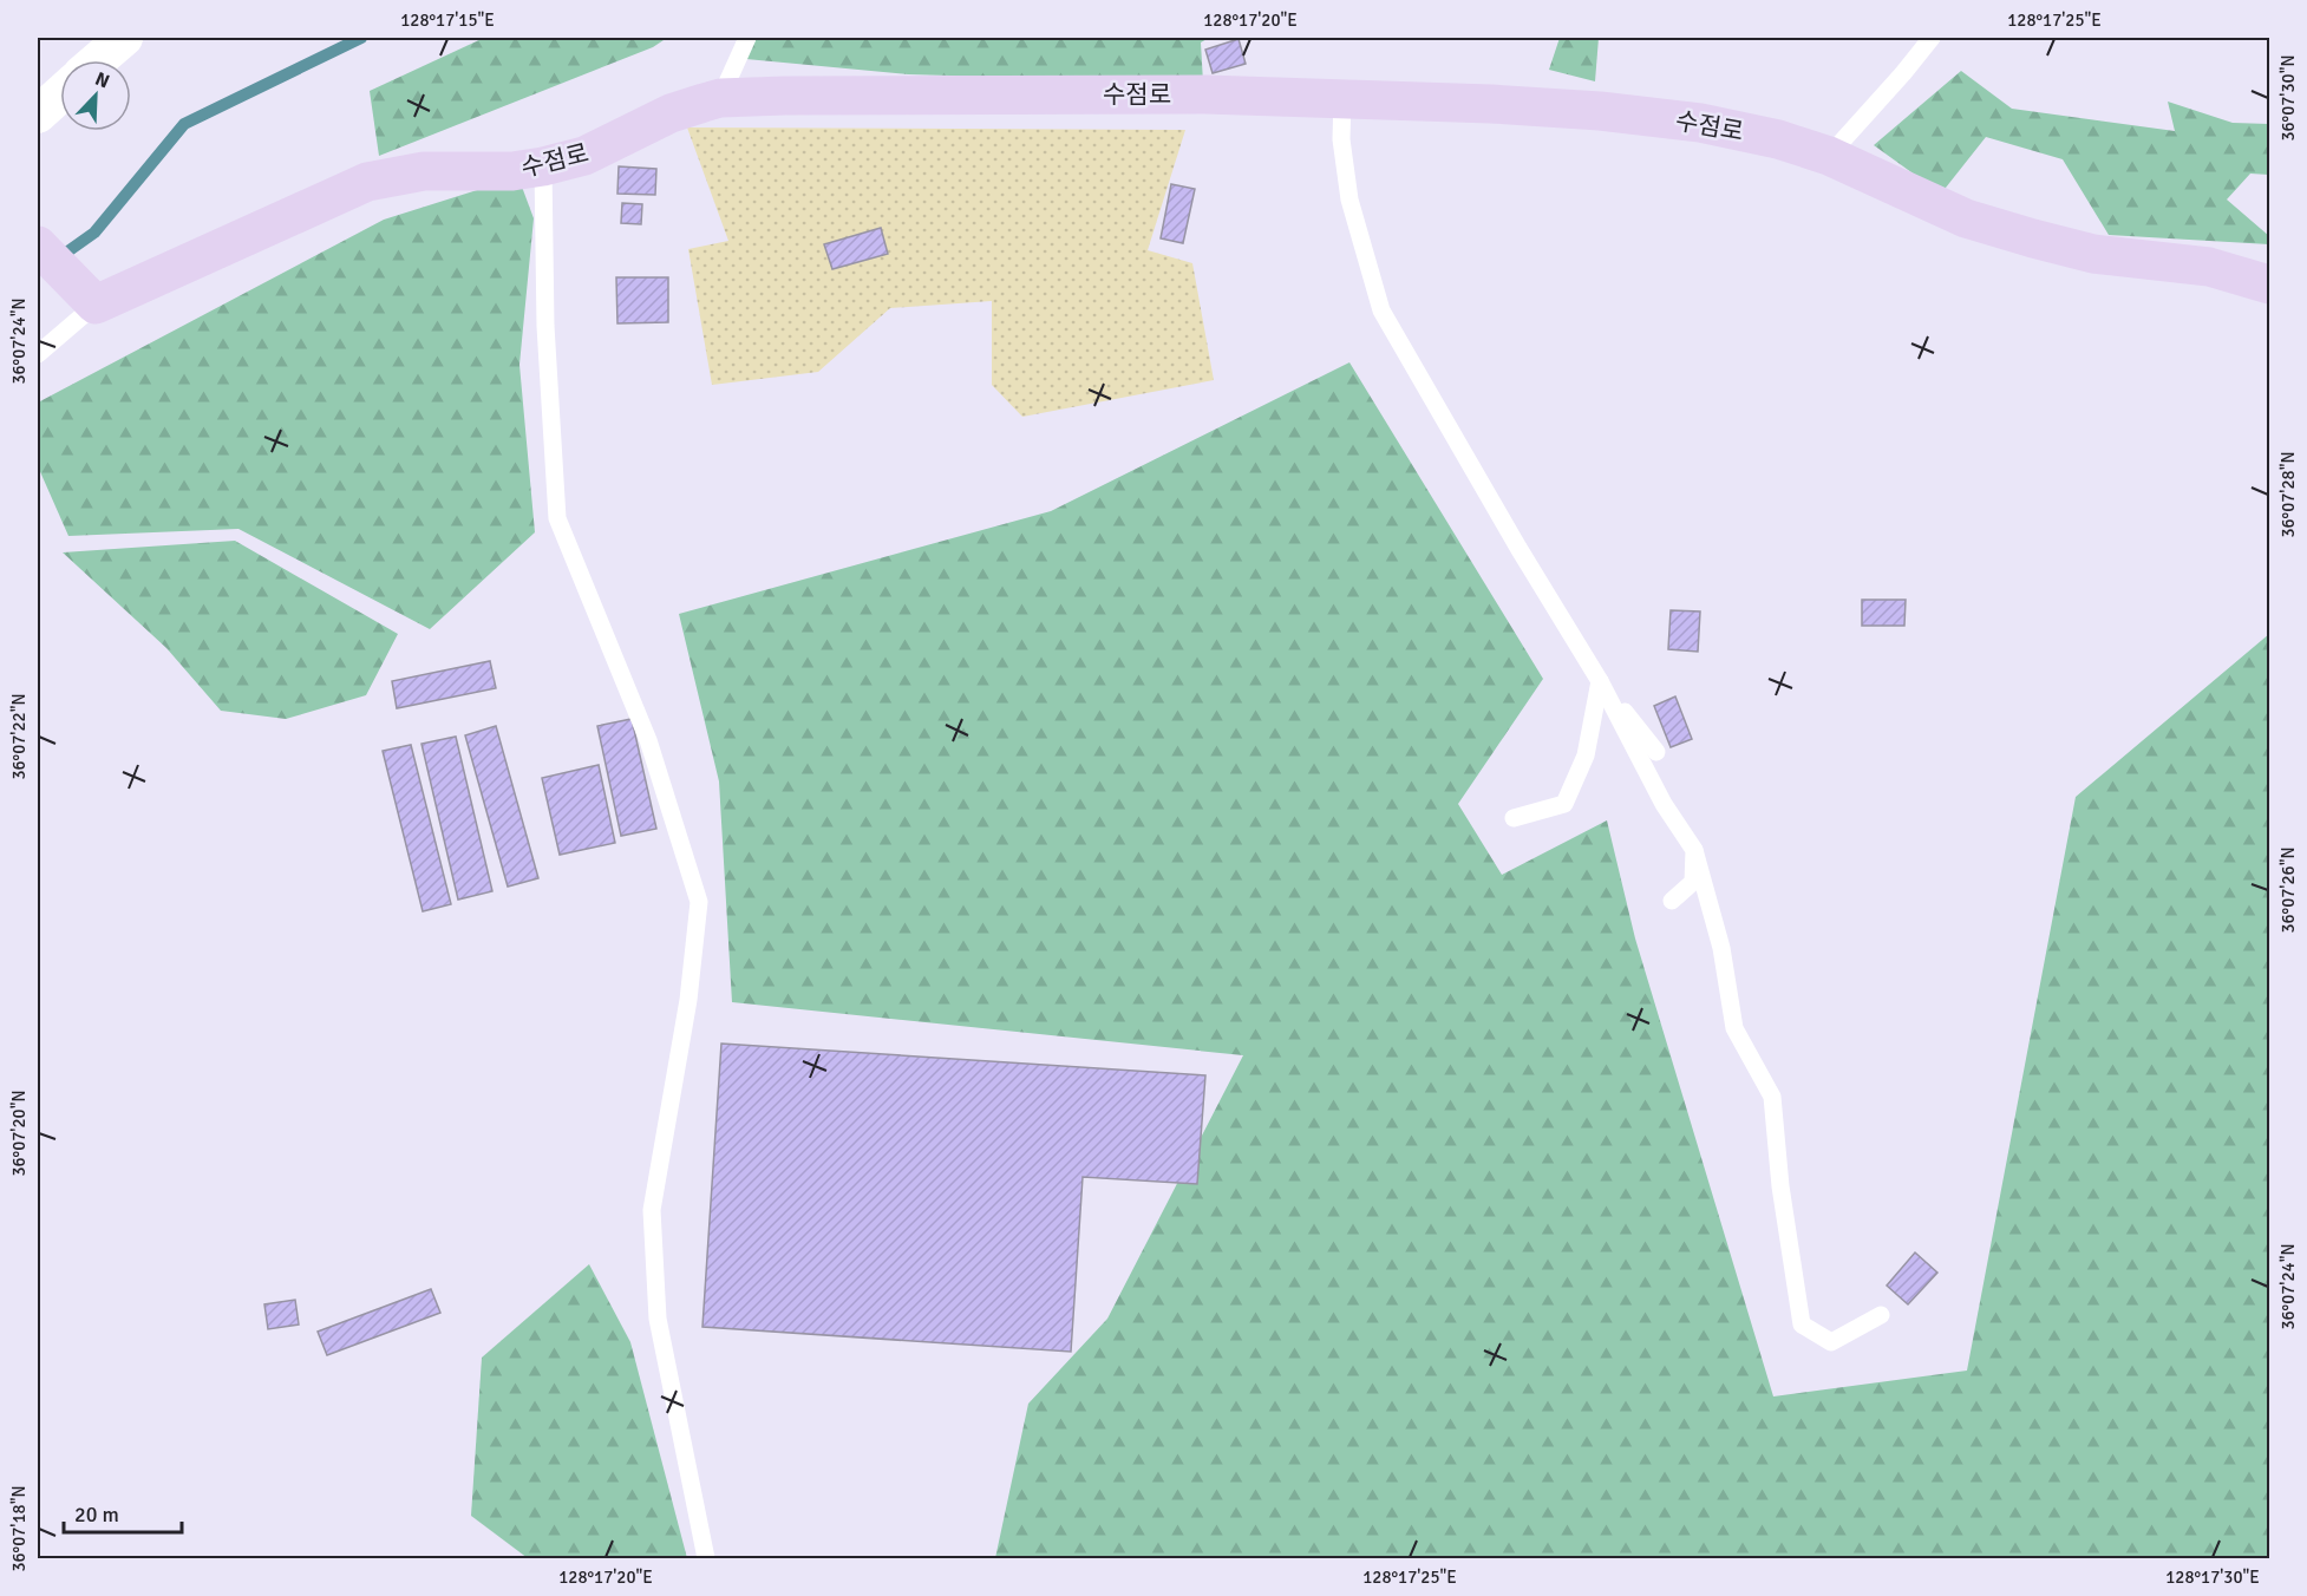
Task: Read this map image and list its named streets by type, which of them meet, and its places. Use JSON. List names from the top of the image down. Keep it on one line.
{"streets":{"main road":["수점로"]},"scale_bar":"20 m","north":"top right","coordinates":["128°17'15\"E","128°17'20\"E","128°17'25\"E","36°07'30\"N","36°07'24\"N","36°07'28\"N","36°07'22\"N","36°07'26\"N","36°07'20\"N","36°07'18\"N","128°17'30\"E"]}
